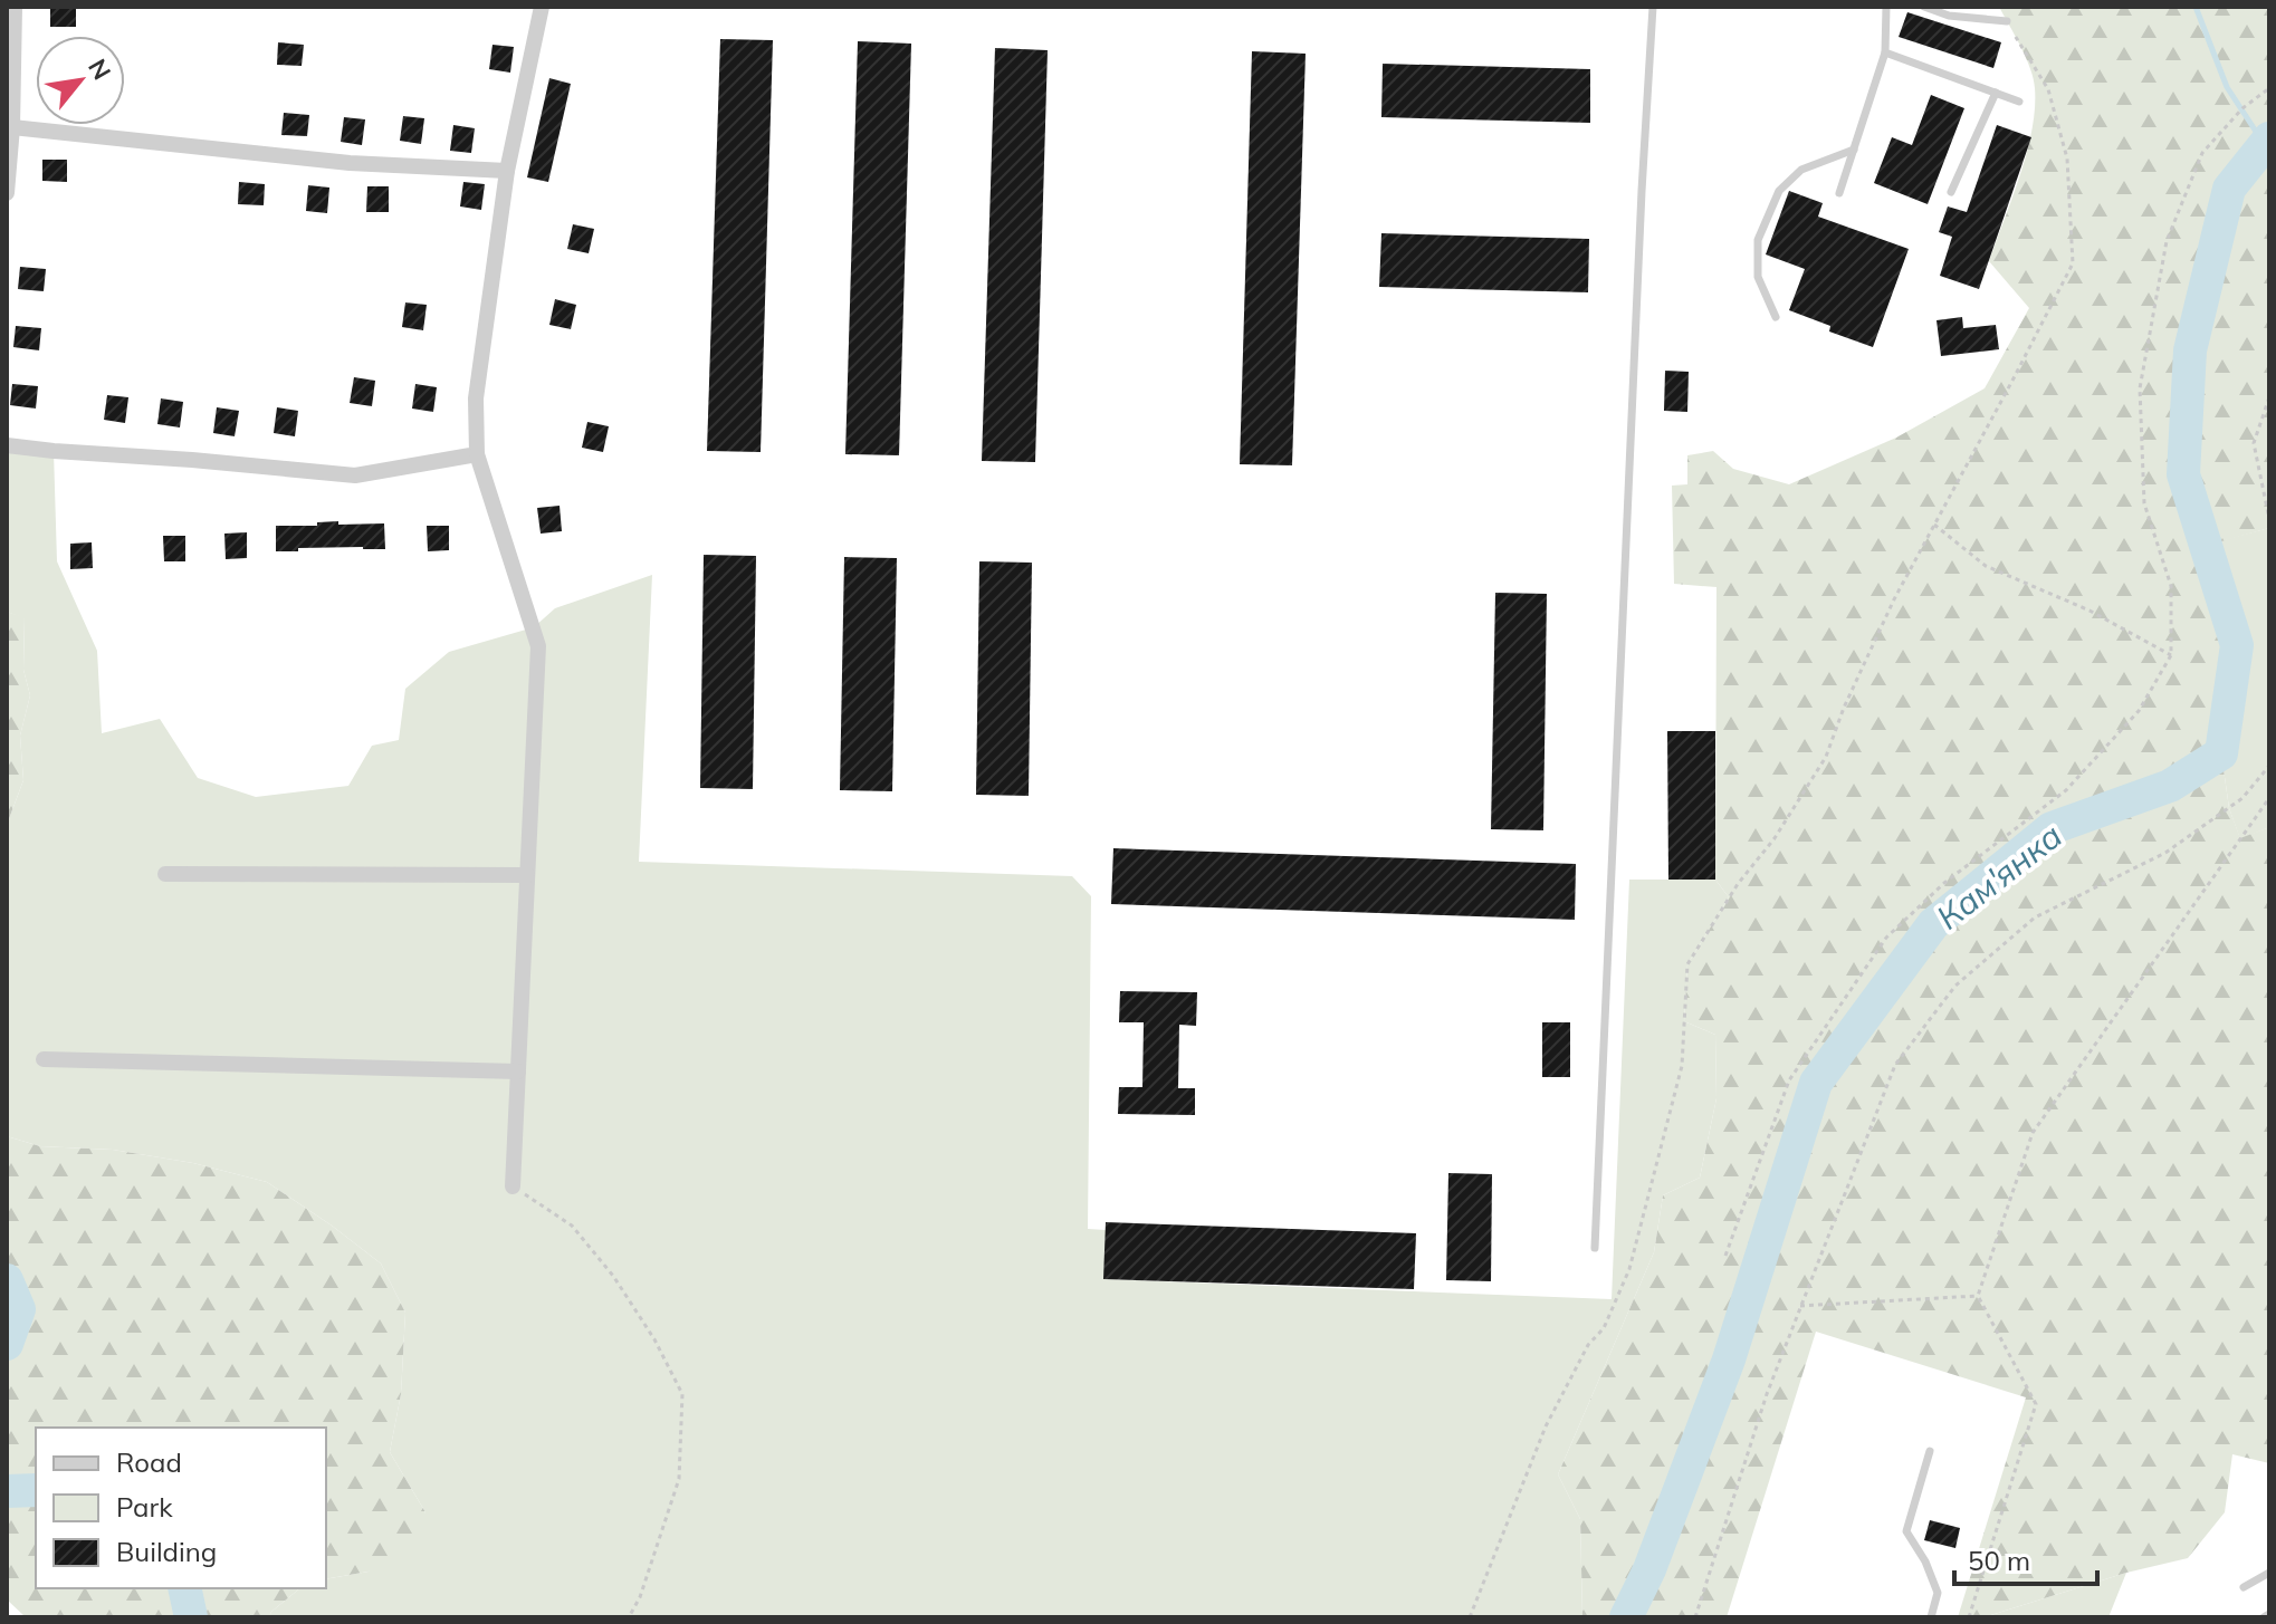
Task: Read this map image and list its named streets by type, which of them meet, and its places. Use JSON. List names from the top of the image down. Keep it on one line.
{"water":["Кам'янка"],"legend":["Road","Park","Building"],"scale_bar":"50 m","north":"top right"}
